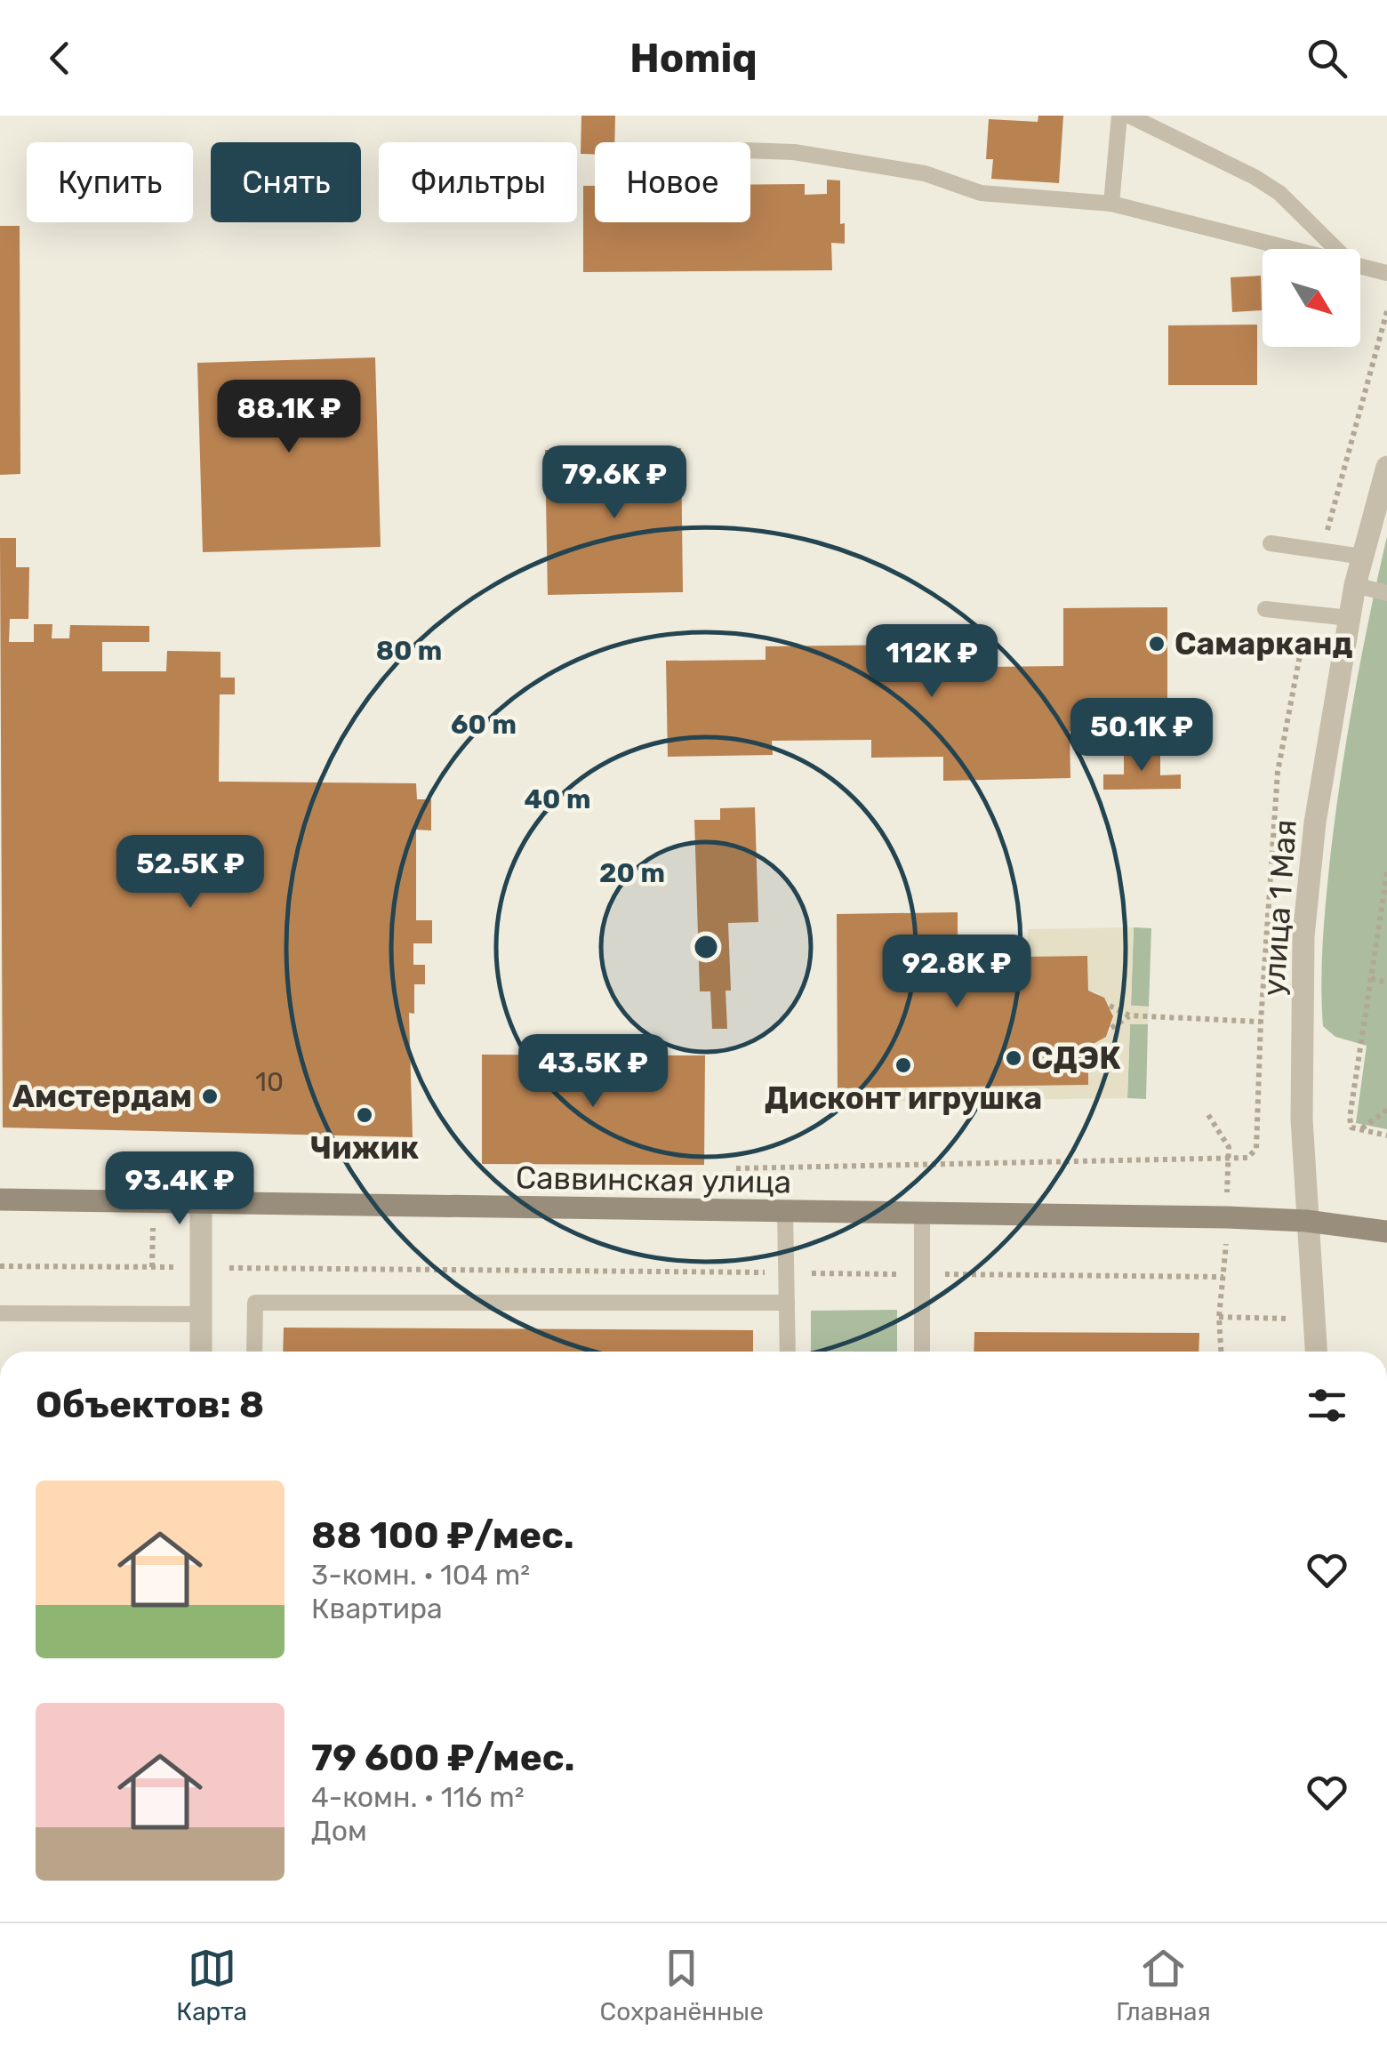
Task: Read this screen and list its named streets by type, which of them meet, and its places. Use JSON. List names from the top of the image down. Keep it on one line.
{"streets":{"main road":["Саввинская улица"],"street":["улица 1 Мая"]},"crossings":[["улица 1 Мая","Саввинская улица"]],"places":["Самарканд","СДЭК","Дисконт игрушка","Амстердам","Чижик"],"house_numbers":["10"],"north":"bottom right","page":{"header":"Homiq","chip":["Купить","Снять","Фильтры","Новое"],"price":["88.1K ₽","79.6K ₽","112K ₽","50.1K ₽","52.5K ₽","92.8K ₽","43.5K ₽","93.4K ₽"],"heading":"Объектов: 8","list":[{"name":"88 100 ₽/мес.","note":"3-комн. · 104 m² · Квартира"},{"name":"79 600 ₽/мес.","note":"4-комн. · 116 m² · Дом"}],"tabs":["Карта","Сохранённые","Главная"]},"rings":["80 m","60 m","40 m","20 m"]}
